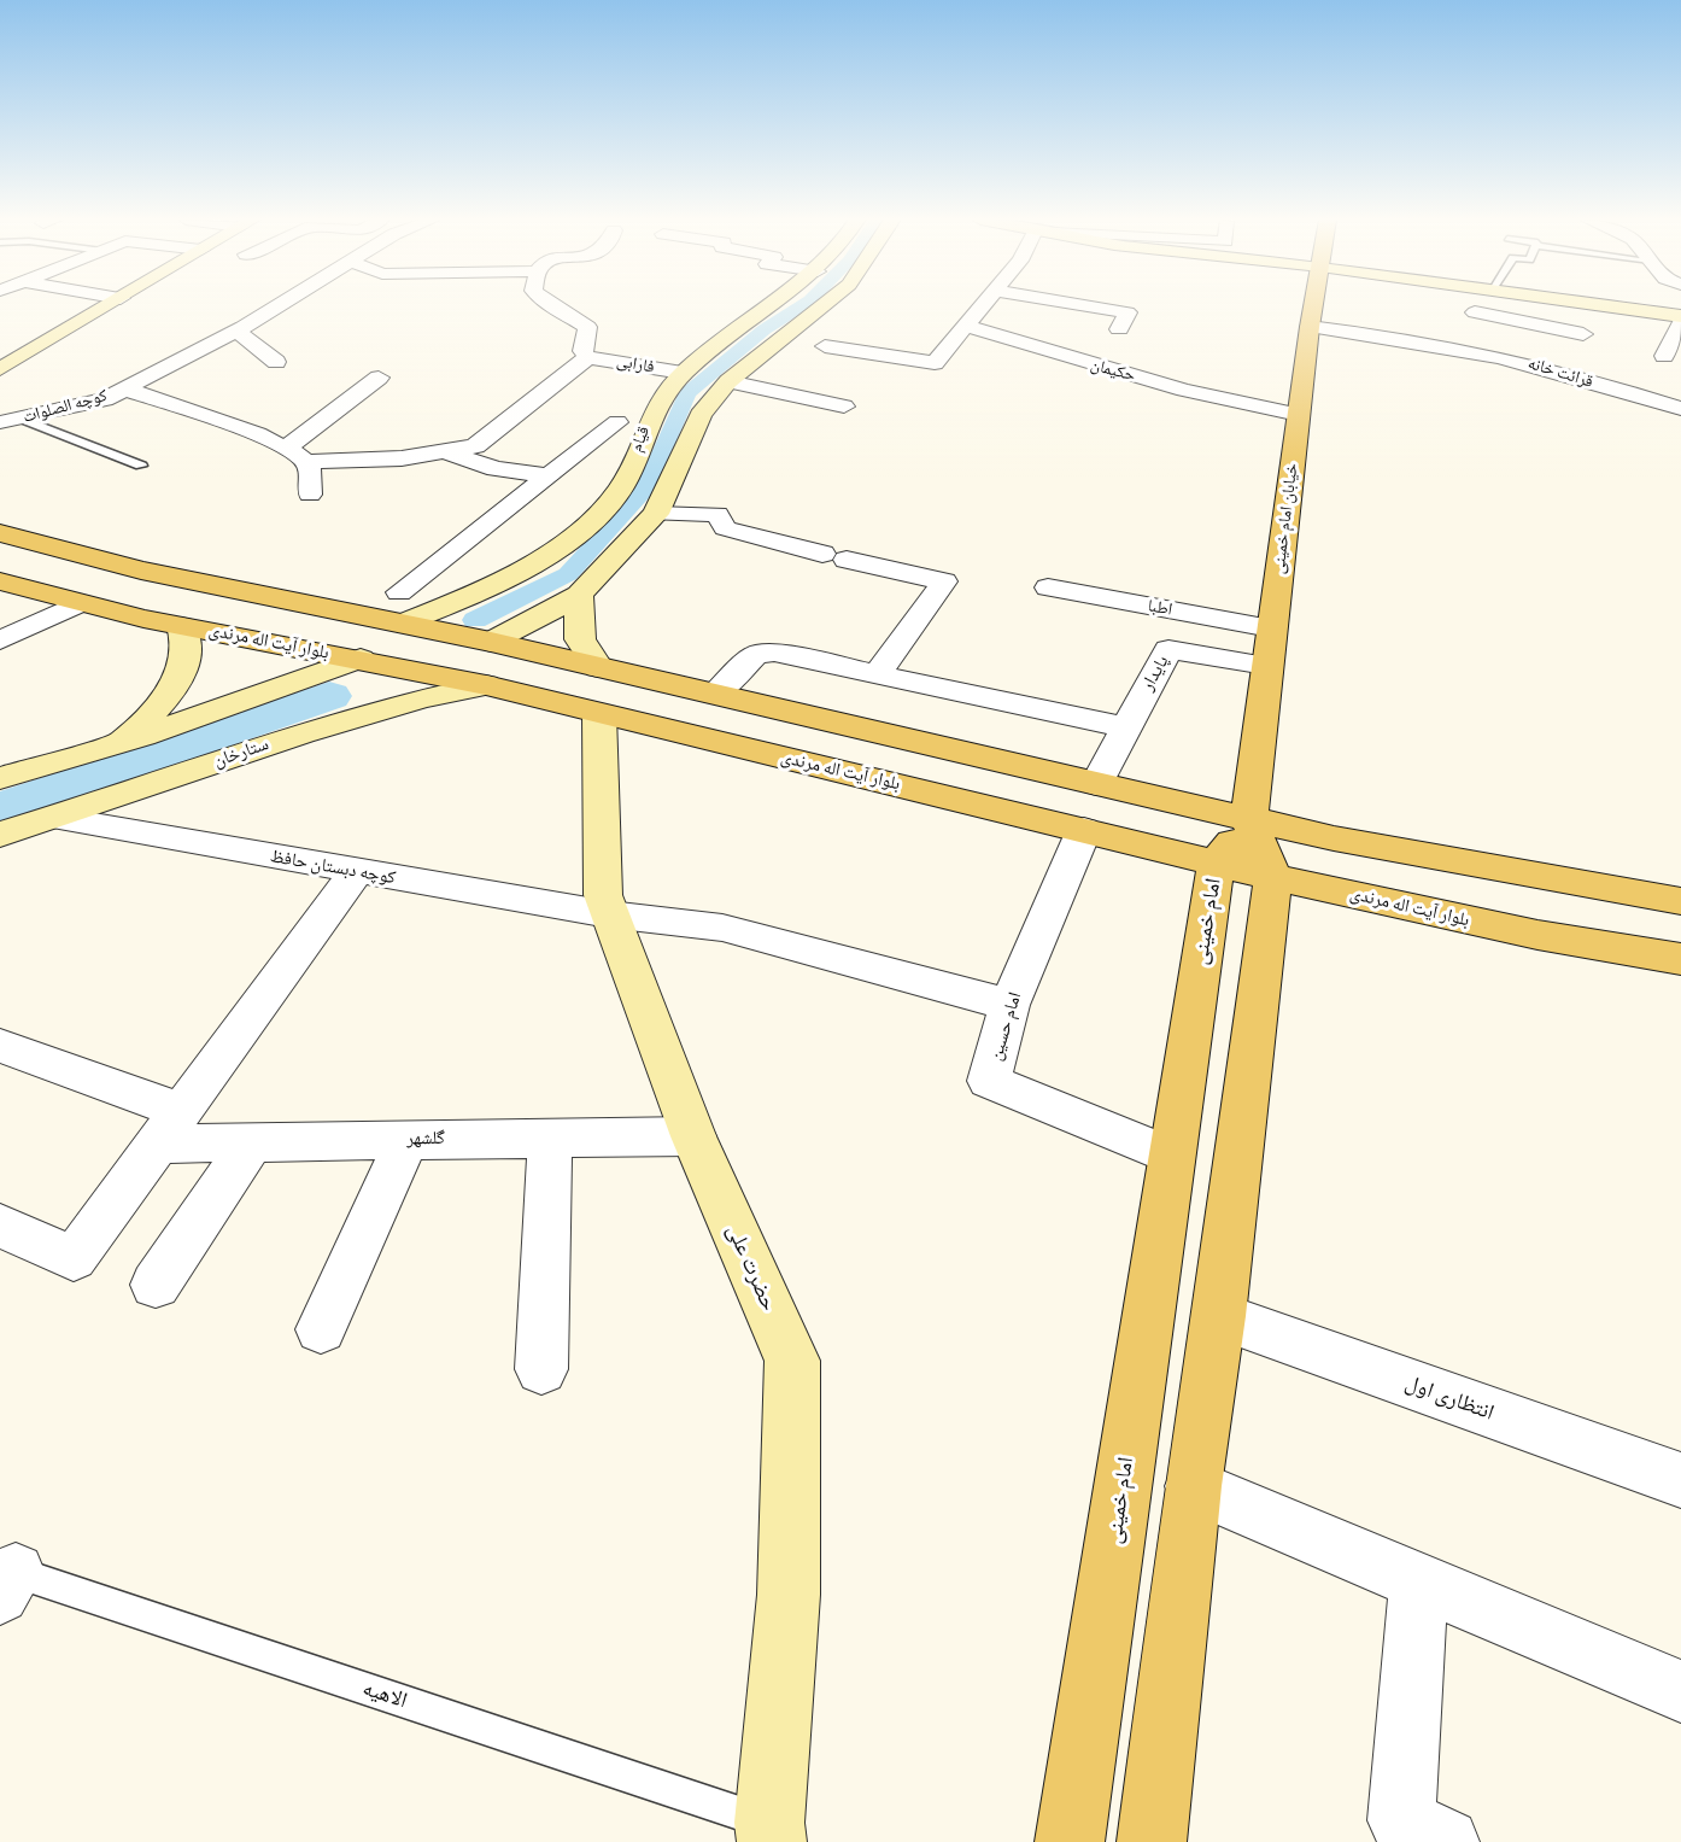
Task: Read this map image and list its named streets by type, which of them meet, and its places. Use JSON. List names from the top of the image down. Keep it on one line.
{"streets":{"main road":["خیابان امام خمینی","بلوار آیت اله مرندی","امام خمینی"],"street":["فارابی","حکیمان","قرائت خانه","کوچه الصلوات","قیام","اطبا","پایدار","ستارخان","کوچه دبستان حافظ","امام حسین","گلشهر","حضرت علی","انتظاری اول"],"lane":["الاهیه"]},"crossings":[["فارابی","قیام"],["حکیمان","خیابان امام خمینی"],["قرائت خانه","خیابان امام خمینی"],["قیام","بلوار آیت اله مرندی"],["خیابان امام خمینی","اطبا"],["خیابان امام خمینی","بلوار آیت اله مرندی"],["خیابان امام خمینی","پایدار"],["خیابان امام خمینی","امام خمینی"],["بلوار آیت اله مرندی","پایدار"],["بلوار آیت اله مرندی","ستارخان"],["بلوار آیت اله مرندی","امام خمینی"],["بلوار آیت اله مرندی","امام حسین"],["بلوار آیت اله مرندی","حضرت علی"],["ستارخان","کوچه دبستان حافظ"],["کوچه دبستان حافظ","امام حسین"],["کوچه دبستان حافظ","حضرت علی"],["امام خمینی","امام حسین"],["گلشهر","حضرت علی"],["حضرت علی","الاهیه"]]}
